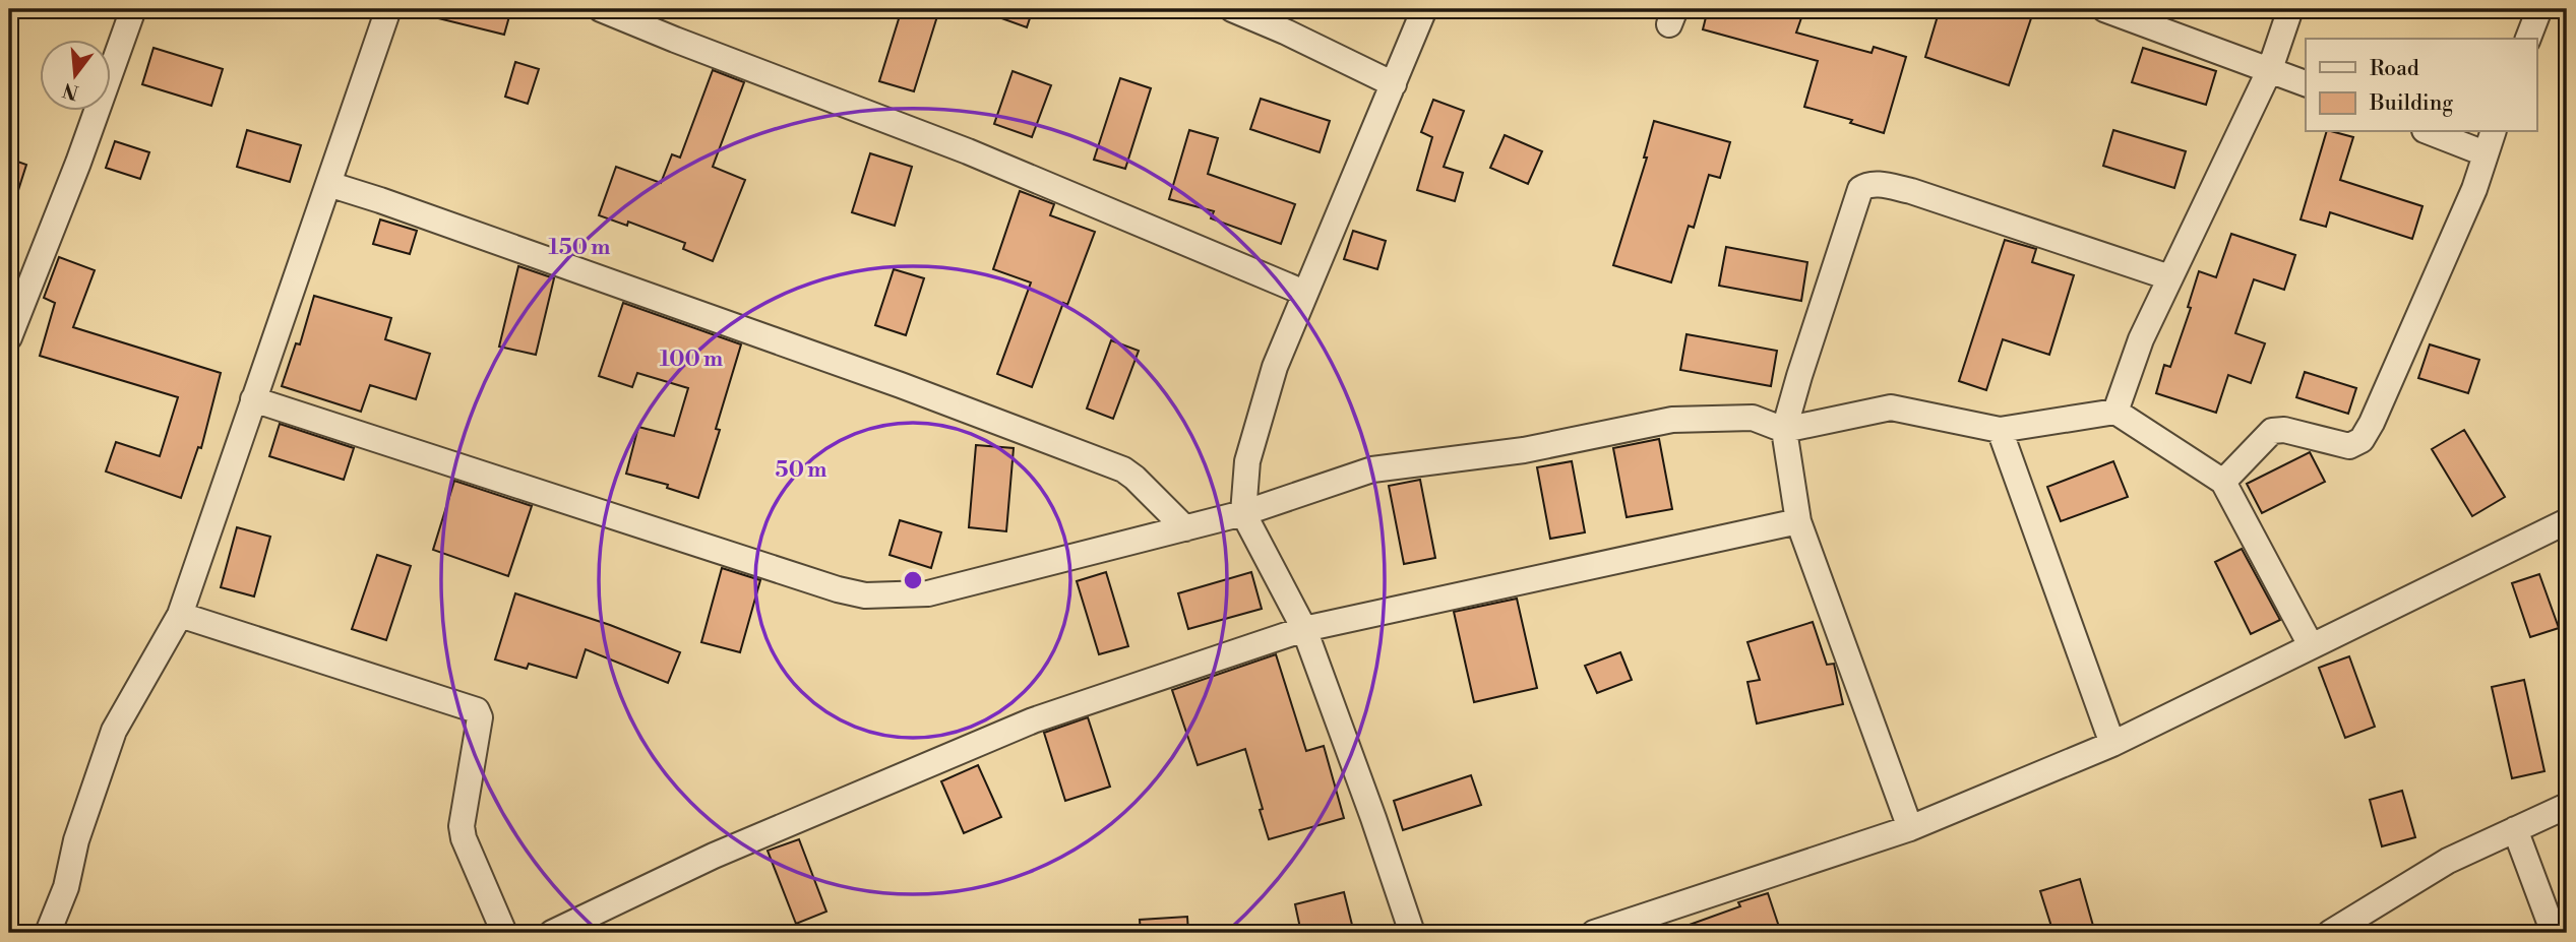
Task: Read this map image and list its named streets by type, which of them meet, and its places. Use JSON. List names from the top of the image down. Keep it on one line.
{"legend":["Road","Building"],"north":"bottom","rings":["150 m","100 m","50 m"]}
